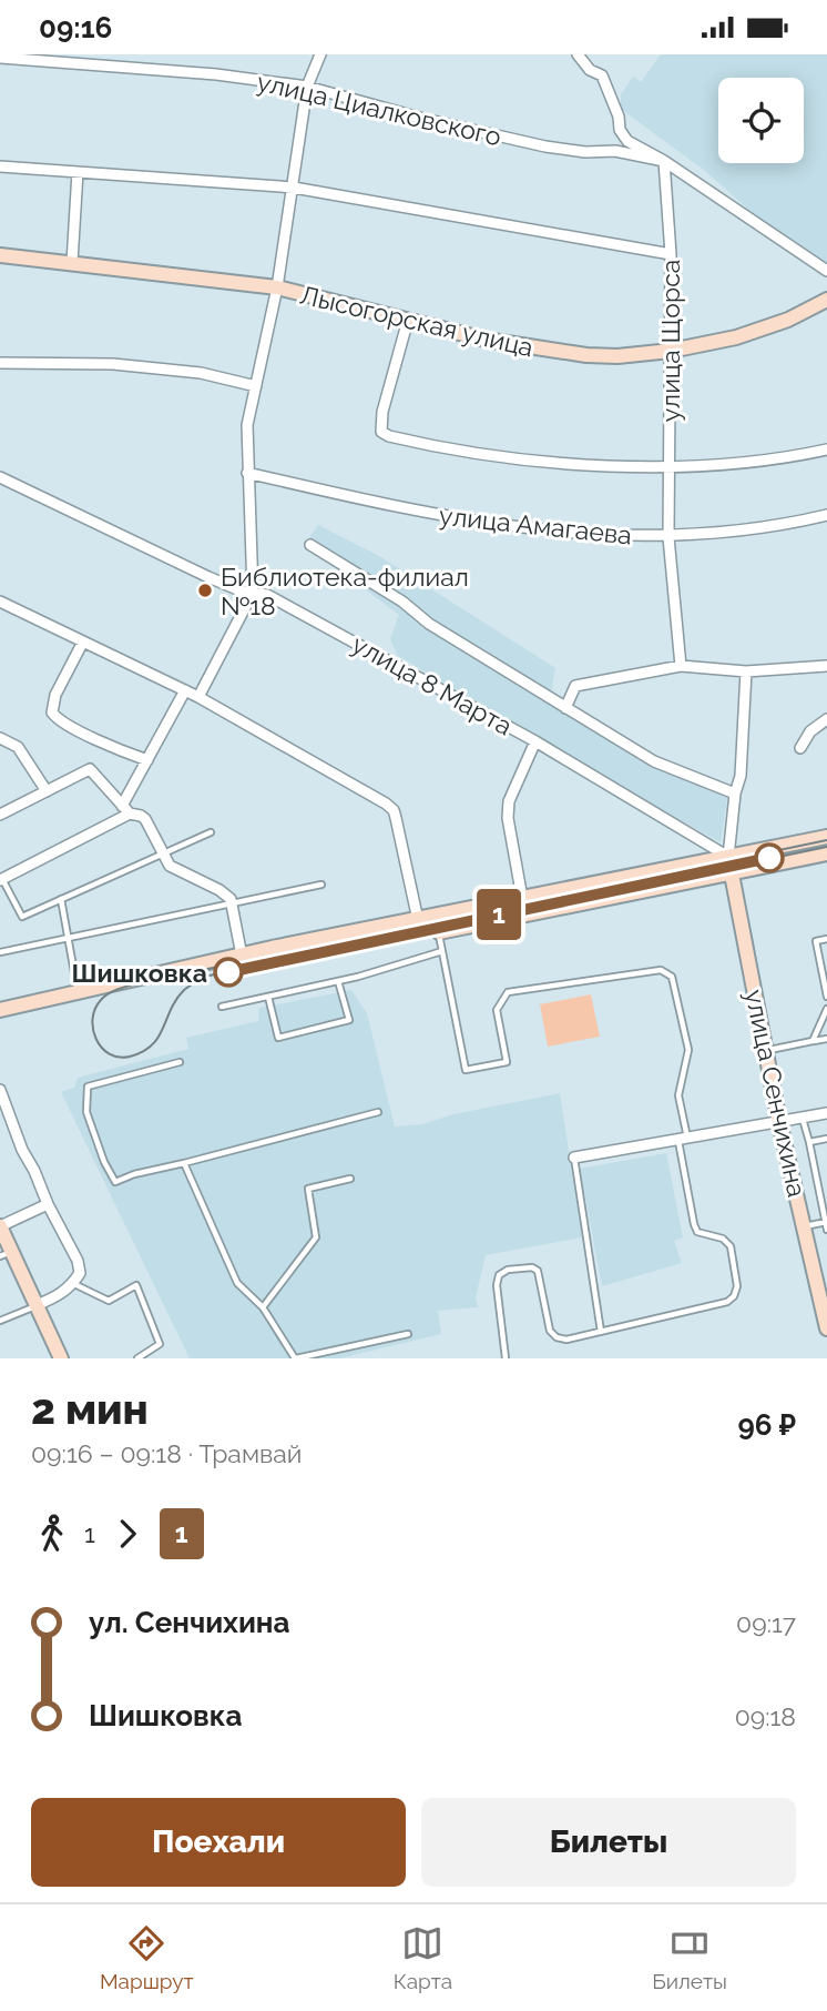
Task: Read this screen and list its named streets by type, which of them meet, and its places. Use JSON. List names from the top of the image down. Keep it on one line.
{"streets":{"street":["улица Циалковского","Лысогорская улица","улица Щорса","улица Амагаева","улица 8 Марта","улица Сенчихина"]},"crossings":[["улица Циалковского","улица Щорса"],["Лысогорская улица","улица Щорса"],["улица Щорса","улица Амагаева"],["улица 8 Марта","улица Сенчихина"]],"places":["Библиотека-филиал №18","Шишковка"],"lines":["tram line 1"],"page":{"status":"09:16","on_map":"1","heading":["2 мин","09:16 – 09:18 · Трамвай","96 ₽"],"legs":["1","1"],"list":[{"name":"ул. Сенчихина","value":"09:17"},{"name":"Шишковка","value":"09:18"}],"buttons":["Поехали","Билеты"],"tabs":["Маршрут","Карта","Билеты"]}}
